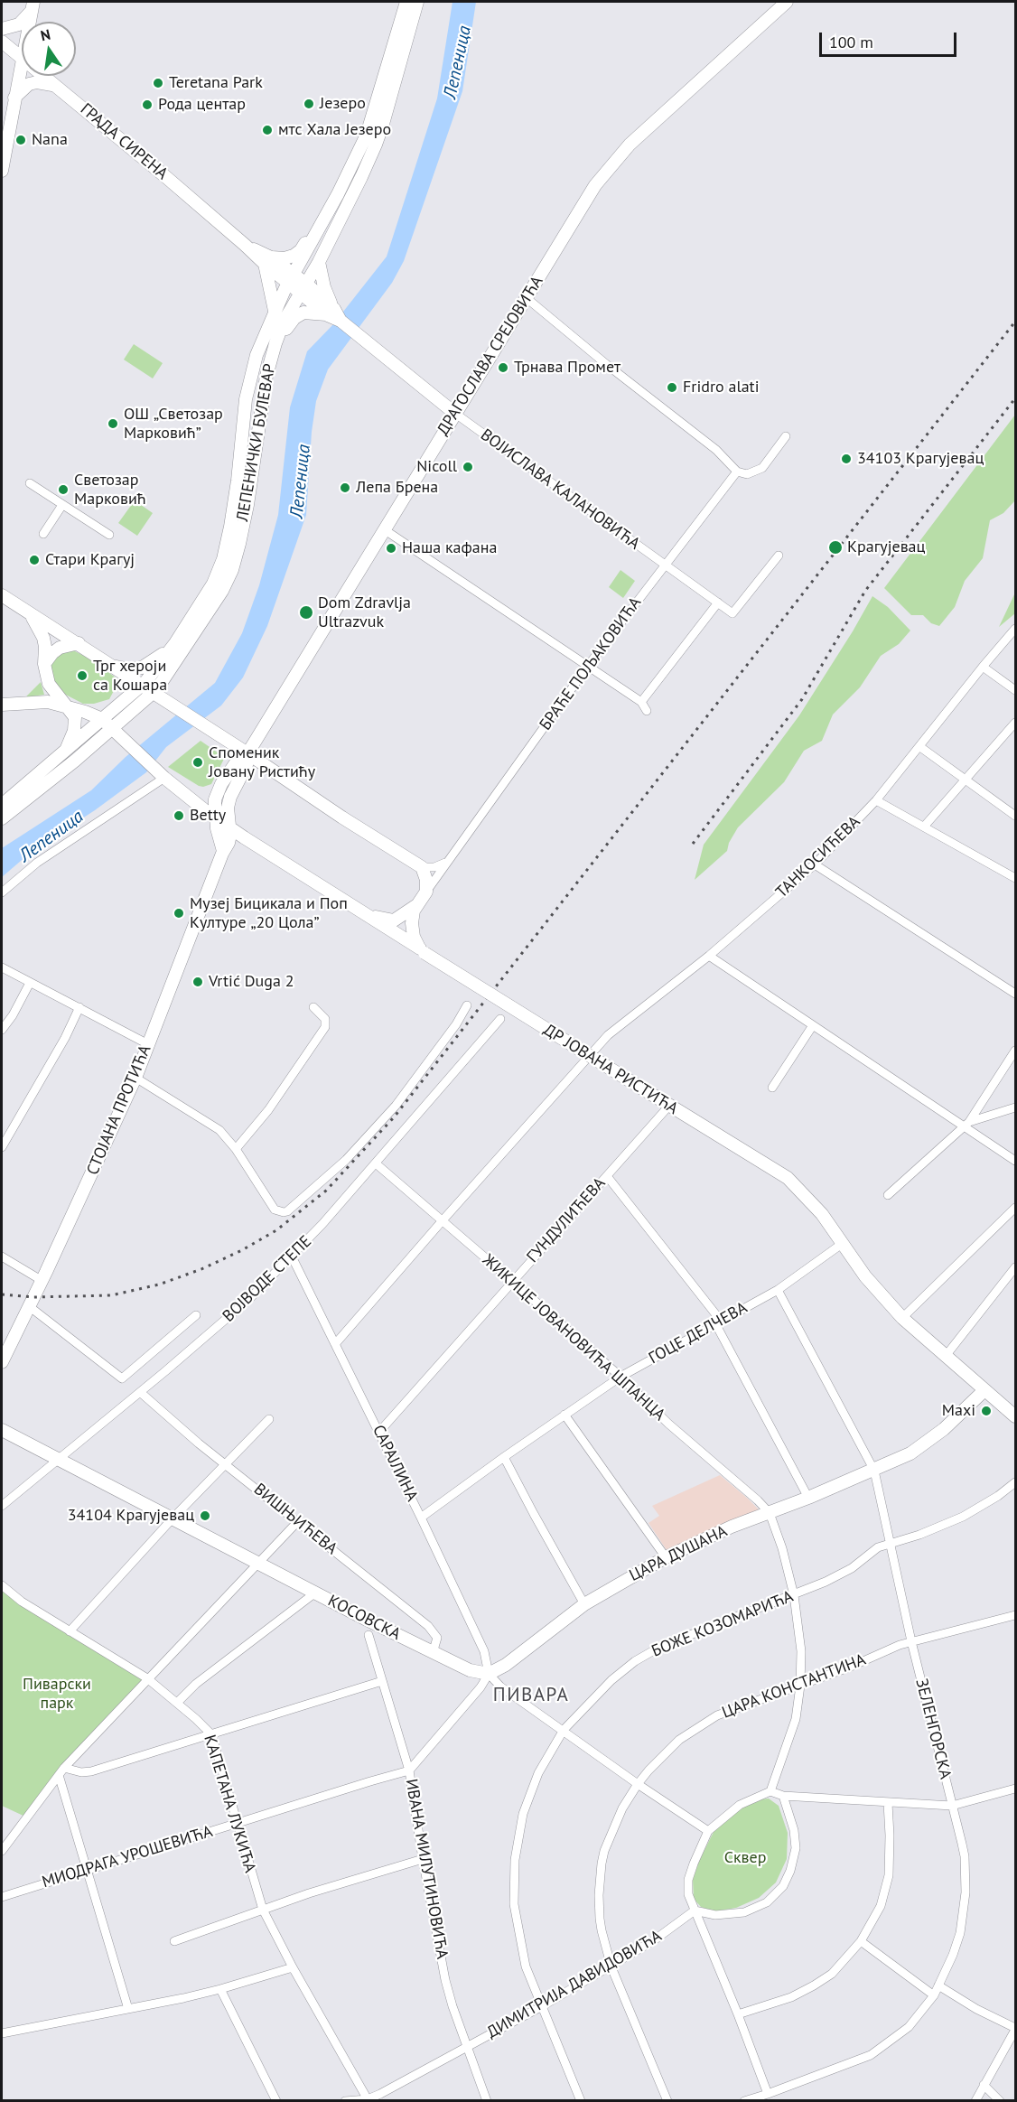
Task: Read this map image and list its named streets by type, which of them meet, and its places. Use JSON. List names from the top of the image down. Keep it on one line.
{"streets":{"main road":["ГРАДА СИРЕНА","ДРАГОСЛАВА СРЕЈОВИЋА","ЛЕПЕНИЧКИ БУЛЕВАР","ВОЈИСЛАВА КАЛАНОВИЋА","ДР ЈОВАНА РИСТИЋА","СТОЈАНА ПРОТИЋА","ЦАРА ДУШАНА","КОСОВСКА"],"street":["БРАЋЕ ПОЉАКОВИЋА","ТАНКОСИЋЕВА","ГУНДУЛИЋЕВА","ВОЈВОДЕ СТЕПЕ","ГОЦЕ ДЕЛЧЕВА","ЖИКИЦЕ ЈОВАНОВИЋА ШПАНЦА","САРАЈЛИНА","ВИШЊИЋЕВА","БОЖЕ КОЗОМАРИЋА","ЦАРА КОНСТАНТИНА","ЗЕЛЕНГОРСКА","КАПЕТАНА ЛУКИЋА","МИОДРАГА УРОШЕВИЋА","ИВАНА МИЛУТИНОВИЋА","ДИМИТРИЈА ДАВИДОВИЋА"]},"crossings":[["ГРАДА СИРЕНА","ЛЕПЕНИЧКИ БУЛЕВАР"],["ГРАДА СИРЕНА","ВОЈИСЛАВА КАЛАНОВИЋА"],["ДРАГОСЛАВА СРЕЈОВИЋА","ВОЈИСЛАВА КАЛАНОВИЋА"],["ДРАГОСЛАВА СРЕЈОВИЋА","ДР ЈОВАНА РИСТИЋА"],["ДРАГОСЛАВА СРЕЈОВИЋА","СТОЈАНА ПРОТИЋА"],["ЛЕПЕНИЧКИ БУЛЕВАР","ВОЈИСЛАВА КАЛАНОВИЋА"],["ЛЕПЕНИЧКИ БУЛЕВАР","ДР ЈОВАНА РИСТИЋА"],["ВОЈИСЛАВА КАЛАНОВИЋА","БРАЋЕ ПОЉАКОВИЋА"],["ТАНКОСИЋЕВА","ЖИКИЦЕ ЈОВАНОВИЋА ШПАНЦА"],["ТАНКОСИЋЕВА","САРАЈЛИНА"],["ДР ЈОВАНА РИСТИЋА","ГУНДУЛИЋЕВА"],["ДР ЈОВАНА РИСТИЋА","ГОЦЕ ДЕЛЧЕВА"],["ДР ЈОВАНА РИСТИЋА","ЦАРА ДУШАНА"],["ГУНДУЛИЋЕВА","ЖИКИЦЕ ЈОВАНОВИЋА ШПАНЦА"],["ГУНДУЛИЋЕВА","САРАЈЛИНА"],["ВОЈВОДЕ СТЕПЕ","ЖИКИЦЕ ЈОВАНОВИЋА ШПАНЦА"],["ВОЈВОДЕ СТЕПЕ","САРАЈЛИНА"],["ВОЈВОДЕ СТЕПЕ","ВИШЊИЋЕВА"],["ВОЈВОДЕ СТЕПЕ","КОСОВСКА"],["ГОЦЕ ДЕЛЧЕВА","ЖИКИЦЕ ЈОВАНОВИЋА ШПАНЦА"],["ГОЦЕ ДЕЛЧЕВА","САРАЈЛИНА"],["ГОЦЕ ДЕЛЧЕВА","ЗЕЛЕНГОРСКА"],["ЖИКИЦЕ ЈОВАНОВИЋА ШПАНЦА","ЦАРА ДУШАНА"],["САРАЈЛИНА","ЦАРА ДУШАНА"],["САРАЈЛИНА","КОСОВСКА"],["ВИШЊИЋЕВА","КОСОВСКА"],["ЦАРА ДУШАНА","КОСОВСКА"],["ЦАРА ДУШАНА","ЗЕЛЕНГОРСКА"],["ЦАРА ДУШАНА","МИОДРАГА УРОШЕВИЋА"],["ЦАРА ДУШАНА","ИВАНА МИЛУТИНОВИЋА"],["КОСОВСКА","БОЖЕ КОЗОМАРИЋА"],["КОСОВСКА","ЦАРА КОНСТАНТИНА"],["КОСОВСКА","ДИМИТРИЈА ДАВИДОВИЋА"],["БОЖЕ КОЗОМАРИЋА","ЗЕЛЕНГОРСКА"],["БОЖЕ КОЗОМАРИЋА","ДИМИТРИЈА ДАВИДОВИЋА"],["ЦАРА КОНСТАНТИНА","ЗЕЛЕНГОРСКА"],["ЦАРА КОНСТАНТИНА","ДИМИТРИЈА ДАВИДОВИЋА"],["КАПЕТАНА ЛУКИЋА","МИОДРАГА УРОШЕВИЋА"],["КАПЕТАНА ЛУКИЋА","ДИМИТРИЈА ДАВИДОВИЋА"],["МИОДРАГА УРОШЕВИЋА","ИВАНА МИЛУТИНОВИЋА"],["ИВАНА МИЛУТИНОВИЋА","ДИМИТРИЈА ДАВИДОВИЋА"]],"districts":["ПИВАРА"],"water":["Лепеница"],"parks":["Пиварски парк","Сквер"],"places":["Teretana Park","Језеро","Рода центар","мтс Хала Језеро","Nana","Трнава Промет","Fridro alati","ОШ „Светозар Марковић”","34103 Крагујевац","Nicoll","Лепа Брена","Светозар Марковић","Крагујевац","Наша кафана","Стари Крагуј","Dom Zdravlja Ultrazvuk","Трг хероји са Кошара","Споменик Јовану Ристићу","Betty","Музеј Бицикала и Поп Културе „20 Цола”","Vrtić Duga 2","Maxi","34104 Крагујевац"],"scale_bar":"100 m","north":"top"}
